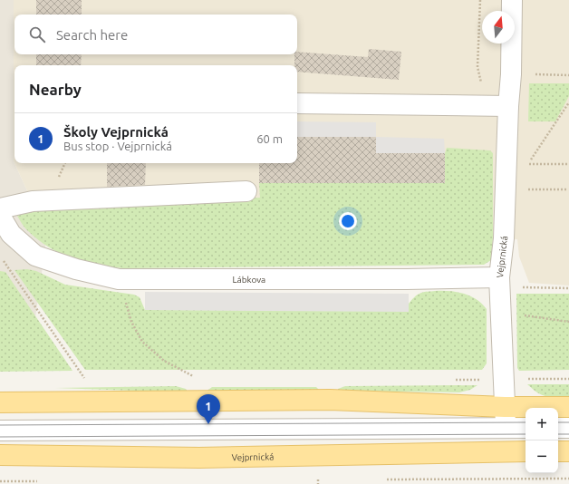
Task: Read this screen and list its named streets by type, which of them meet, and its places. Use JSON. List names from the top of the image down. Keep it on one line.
{"streets":{"main road":["Vejprnická"],"street":["Lábkova"]},"crossings":[["Vejprnická","Lábkova"]],"north":"top","page":{"search":"Search here","heading":"Nearby","list":[{"mark":"1","name":"Školy Vejprnická","note":"Bus stop · Vejprnická","value":"60 m"}],"pins":"1","map_buttons":["+","−"]}}
